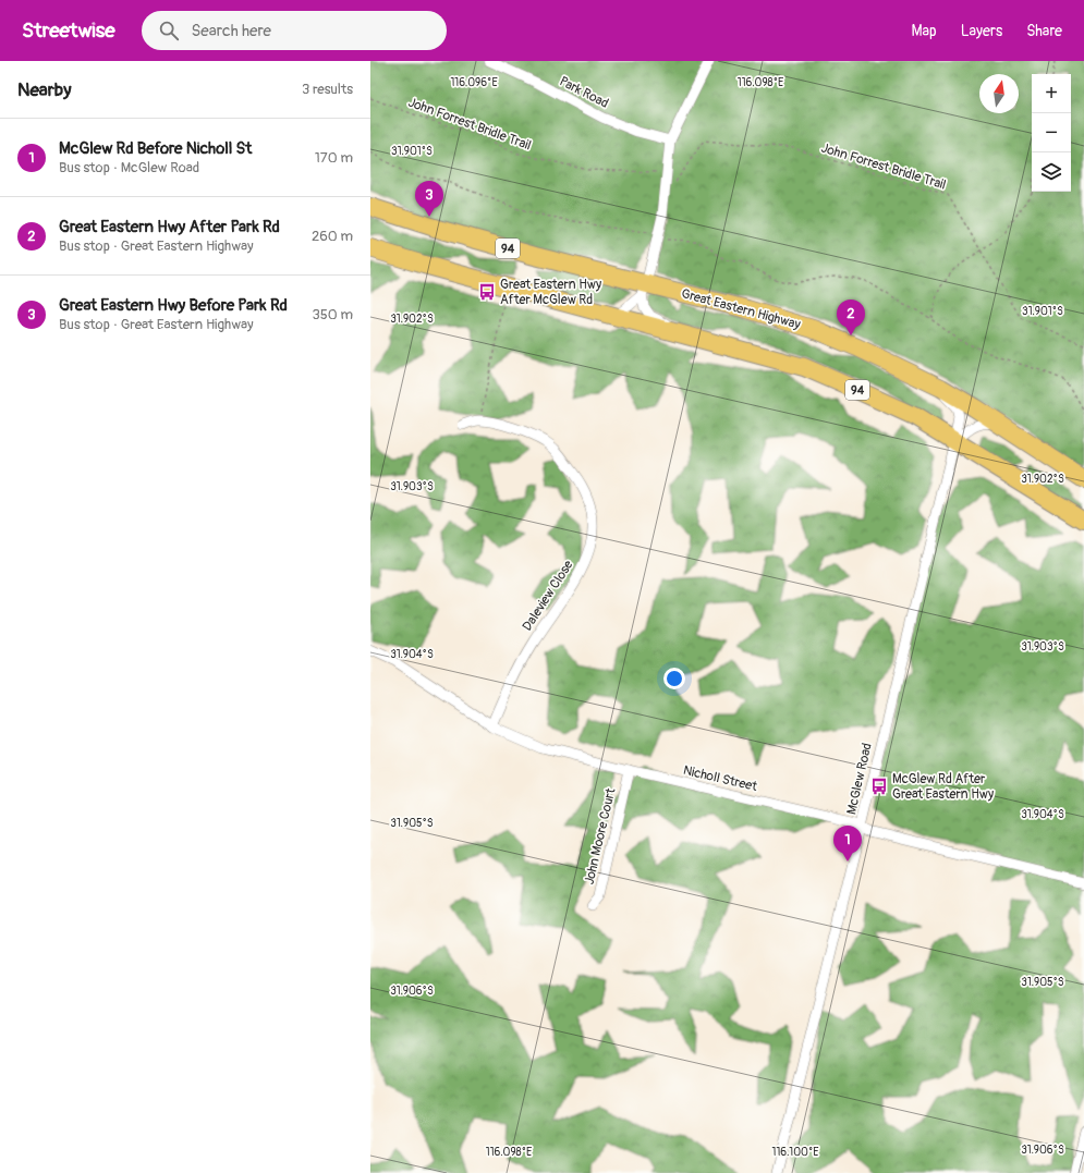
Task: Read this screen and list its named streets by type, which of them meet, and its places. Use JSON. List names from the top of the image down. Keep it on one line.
{"streets":{"highway":["94","Great Eastern Highway"],"street":["Park Road","Daleview Close","Nicholl Street","McGlew Road","John Moore Court"],"path":["John Forrest Bridle Trail"]},"crossings":[["94","McGlew Road"],["Great Eastern Highway","McGlew Road"],["Daleview Close","Nicholl Street"],["Nicholl Street","McGlew Road"],["Nicholl Street","John Moore Court"]],"places":{"bus stop":["Great Eastern Hwy After McGlew Rd","McGlew Rd After Great Eastern Hwy"]},"north":"top","page":{"header":"Streetwise","search":"Search here","nav":["Map","Layers","Share"],"heading":["Nearby","3 results"],"map_buttons":["+","−"],"list":[{"mark":"1","name":"McGlew Rd Before Nicholl St","note":"Bus stop · McGlew Road","value":"170 m"},{"mark":"2","name":"Great Eastern Hwy After Park Rd","note":"Bus stop · Great Eastern Highway","value":"260 m"},{"mark":"3","name":"Great Eastern Hwy Before Park Rd","note":"Bus stop · Great Eastern Highway","value":"350 m"}],"pins":["3","2","1"]},"coordinates":["116.096°E","116.098°E","31.901°S","31.902°S","31.903°S","31.904°S","31.905°S","31.906°S","116.100°E"]}
